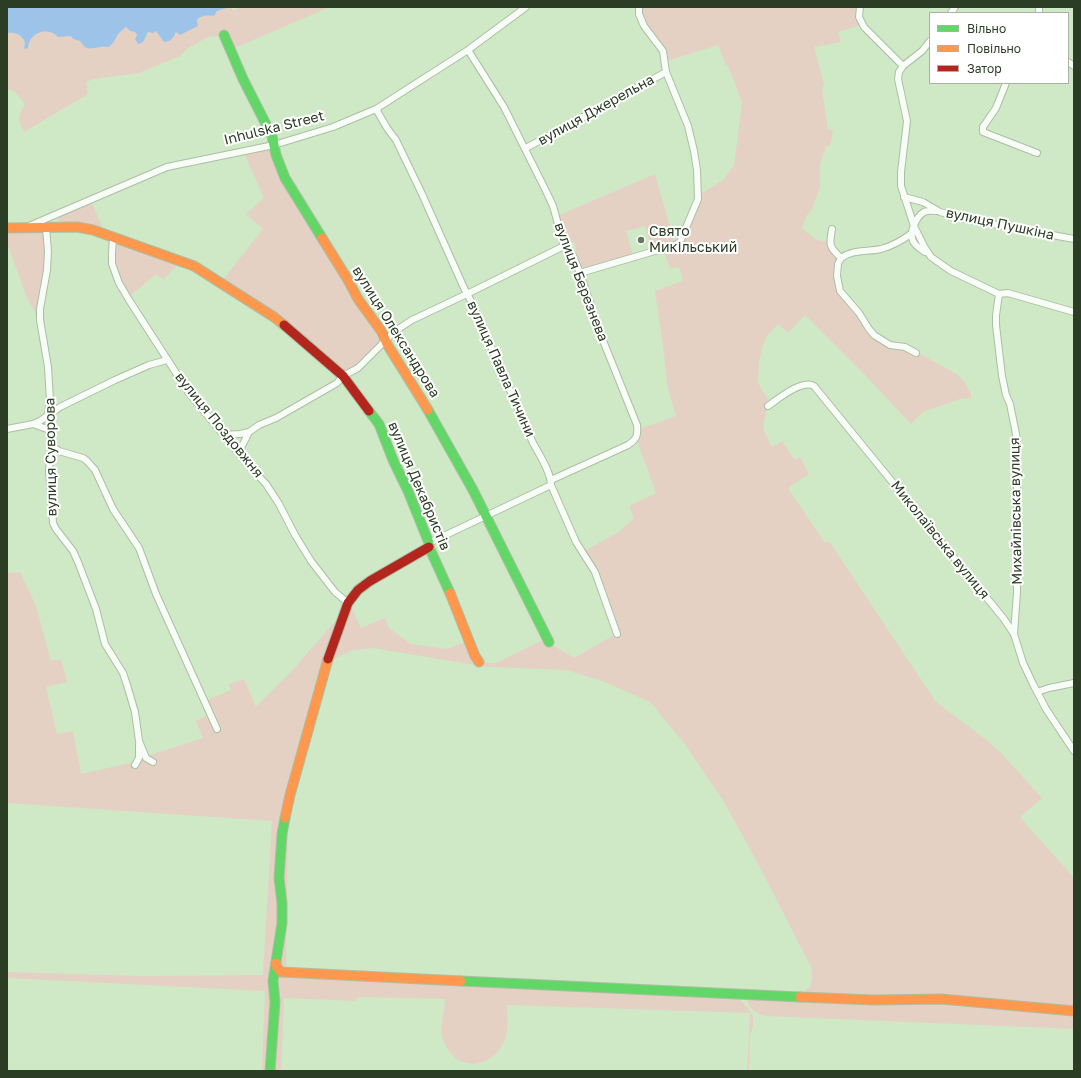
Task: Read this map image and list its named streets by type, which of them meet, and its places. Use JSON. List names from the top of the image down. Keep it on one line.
{"streets":{"street":["вулиця Джерельна","Inhulska Street","вулиця Пушкіна","вулиця Березнева","вулиця Олександрова","вулиця Павла Тичини","вулиця Поздовжня","вулиця Суворова","вулиця Декабристів","Михайлівська вулиця","Миколаївська вулиця"]},"crossings":[["вулиця Джерельна","вулиця Березнева"],["Inhulska Street","вулиця Березнева"],["Inhulska Street","вулиця Олександрова"],["Inhulska Street","вулиця Павла Тичини"],["Inhulska Street","вулиця Декабристів"],["вулиця Березнева","вулиця Павла Тичини"],["вулиця Поздовжня","вулиця Декабристів"],["вулиця Суворова","вулиця Декабристів"],["Михайлівська вулиця","Миколаївська вулиця"]],"places":["Свято Микільський"],"legend":["Вільно","Повільно","Затор"]}
